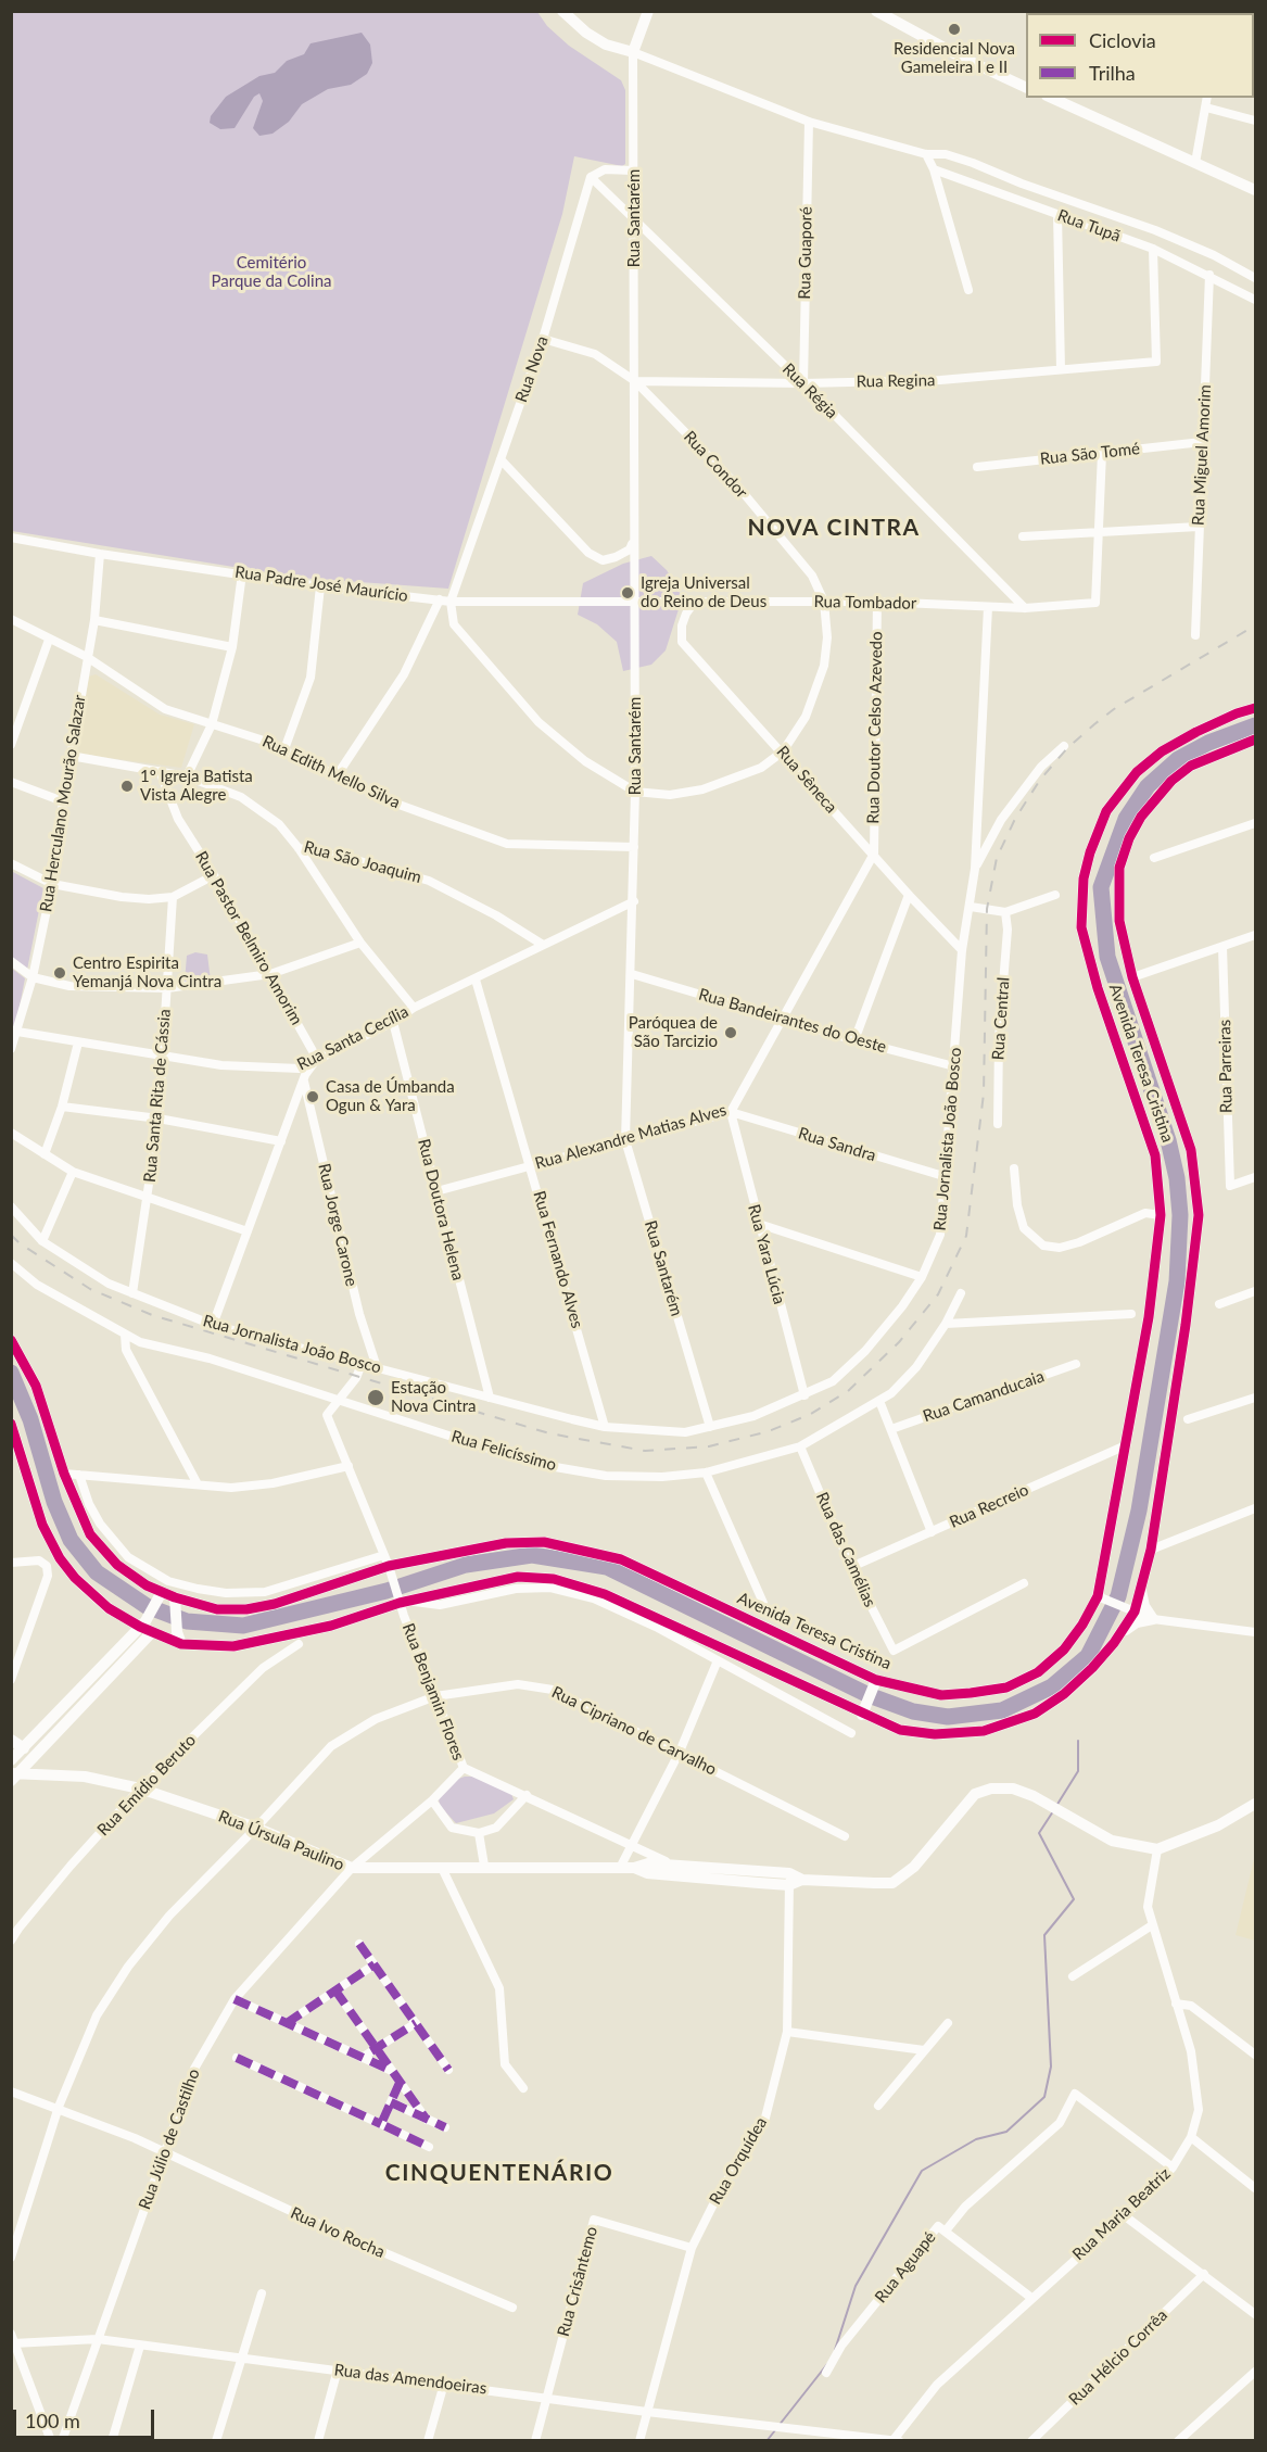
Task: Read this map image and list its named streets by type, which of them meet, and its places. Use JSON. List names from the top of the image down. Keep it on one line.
{"streets":{"main road":["Avenida Teresa Cristina","Rua Úrsula Paulino"],"street":["Rua Santarém","Rua Tupã","Rua Guaporé","Rua Nova","Rua Regina","Rua Régia","Rua São Tomé","Rua Miguel Amorim","Rua Condor","Rua Padre José Maurício","Rua Tombador","Rua Doutor Celso Azevedo","Rua Edith Mello Silva","Rua Sêneca","Rua Herculano Mourão Salazar","Rua São Joaquim","Rua Pastor Belmiro Amorim","Rua Central","Rua Bandeirantes do Oeste","Rua Santa Cecília","Rua Parreiras","Rua Santa Rita de Cássia","Rua Alexandre Matias Alves","Rua Jornalista João Bosco","Rua Sandra","Rua Doutora Helena","Rua Jorge Carone","Rua Yara Lúcia","Rua Fernando Alves","Rua Camanducaia","Rua Felicíssimo","Rua Recreio","Rua das Camélias","Rua Benjamin Flores","Rua Cipriano de Carvalho","Rua Emídio Beruto","Rua Júlio de Castilho","Rua Orquídea","Rua Maria Beatriz","Rua Ivo Rocha","Rua Aguapé","Rua Crisântemo","Rua Hélcio Corrêa","Rua das Amendoeiras"]},"crossings":[["Rua Santarém","Rua Tupã"],["Rua Santarém","Rua Regina"],["Rua Santarém","Rua Régia"],["Rua Santarém","Rua Condor"],["Rua Santarém","Rua Padre José Maurício"],["Rua Santarém","Rua Tombador"],["Rua Santarém","Rua Edith Mello Silva"],["Rua Santarém","Rua Bandeirantes do Oeste"],["Rua Santarém","Rua Santa Cecília"],["Rua Santarém","Rua Alexandre Matias Alves"],["Rua Santarém","Rua Jornalista João Bosco"],["Rua Tupã","Rua Guaporé"],["Rua Tupã","Rua Regina"],["Rua Tupã","Rua Miguel Amorim"],["Rua Guaporé","Rua Regina"],["Rua Guaporé","Rua Régia"],["Rua Nova","Rua Régia"],["Rua Nova","Rua Condor"],["Rua Nova","Rua Padre José Maurício"],["Rua Regina","Rua Régia"],["Rua Regina","Rua Condor"],["Rua Régia","Rua Tombador"],["Rua São Tomé","Rua Miguel Amorim"],["Rua Condor","Rua Padre José Maurício"],["Rua Condor","Rua Tombador"],["Rua Condor","Rua Sêneca"],["Rua Padre José Maurício","Rua Tombador"],["Rua Padre José Maurício","Rua Herculano Mourão Salazar"],["Rua Tombador","Rua Doutor Celso Azevedo"],["Rua Tombador","Rua Sêneca"],["Rua Tombador","Rua Jornalista João Bosco"],["Rua Doutor Celso Azevedo","Rua Sêneca"],["Rua Doutor Celso Azevedo","Rua Alexandre Matias Alves"],["Rua Edith Mello Silva","Rua Herculano Mourão Salazar"],["Rua Sêneca","Rua Alexandre Matias Alves"],["Rua Sêneca","Rua Jornalista João Bosco"],["Rua Herculano Mourão Salazar","Rua São Joaquim"],["Rua Herculano Mourão Salazar","Rua Santa Cecília"],["Rua São Joaquim","Rua Pastor Belmiro Amorim"],["Rua São Joaquim","Rua Santa Cecília"],["Rua Pastor Belmiro Amorim","Rua Santa Cecília"],["Rua Bandeirantes do Oeste","Rua Alexandre Matias Alves"],["Rua Bandeirantes do Oeste","Rua Jornalista João Bosco"],["Rua Santa Cecília","Rua Santa Rita de Cássia"],["Rua Santa Cecília","Rua Doutora Helena"],["Rua Santa Cecília","Rua Fernando Alves"],["Avenida Teresa Cristina","Rua Recreio"],["Avenida Teresa Cristina","Rua Benjamin Flores"],["Rua Santa Rita de Cássia","Rua Jornalista João Bosco"],["Rua Alexandre Matias Alves","Rua Sandra"],["Rua Alexandre Matias Alves","Rua Doutora Helena"],["Rua Alexandre Matias Alves","Rua Yara Lúcia"],["Rua Alexandre Matias Alves","Rua Fernando Alves"],["Rua Jornalista João Bosco","Rua Sandra"],["Rua Jornalista João Bosco","Rua Doutora Helena"],["Rua Jornalista João Bosco","Rua Jorge Carone"],["Rua Jornalista João Bosco","Rua Yara Lúcia"],["Rua Jornalista João Bosco","Rua Fernando Alves"],["Rua Sandra","Rua Yara Lúcia"],["Rua Felicíssimo","Rua das Camélias"],["Rua Felicíssimo","Rua Benjamin Flores"],["Rua Recreio","Rua das Camélias"],["Rua Benjamin Flores","Rua Cipriano de Carvalho"],["Rua Benjamin Flores","Rua Júlio de Castilho"],["Rua Cipriano de Carvalho","Rua Úrsula Paulino"],["Rua Cipriano de Carvalho","Rua Ivo Rocha"],["Rua Emídio Beruto","Rua Úrsula Paulino"],["Rua Úrsula Paulino","Rua Júlio de Castilho"],["Rua Úrsula Paulino","Rua Orquídea"],["Rua Úrsula Paulino","Rua Maria Beatriz"],["Rua Júlio de Castilho","Rua Ivo Rocha"],["Rua Júlio de Castilho","Rua das Amendoeiras"],["Rua Orquídea","Rua Crisântemo"],["Rua Orquídea","Rua das Amendoeiras"],["Rua Maria Beatriz","Rua Aguapé"],["Rua Maria Beatriz","Rua das Amendoeiras"],["Rua Crisântemo","Rua das Amendoeiras"]],"districts":["NOVA CINTRA","CINQUENTENÁRIO"],"parks":["Cemitério Parque da Colina"],"places":["Residencial Nova Gameleira I e II","Igreja Universal do Reino de Deus","1º Igreja Batista Vista Alegre","Centro Espirita Yemanjá Nova Cintra","Paróquea de São Tarcizio","Casa de Úmbanda Ogun & Yara","Estação Nova Cintra"],"legend":["Ciclovia","Trilha"],"scale_bar":"100 m"}
